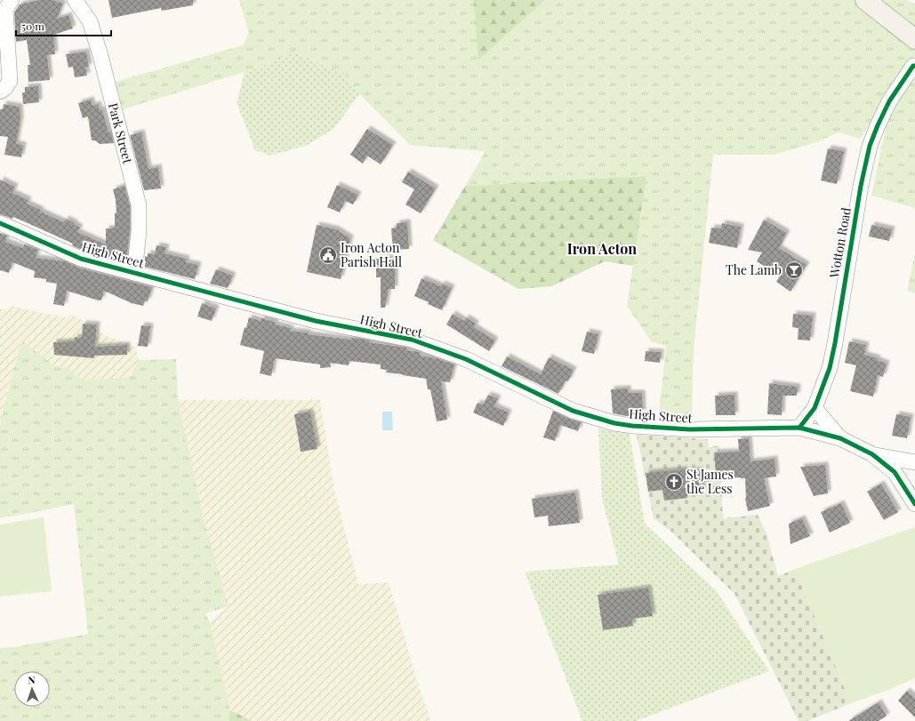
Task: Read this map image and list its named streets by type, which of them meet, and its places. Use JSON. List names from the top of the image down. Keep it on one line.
{"streets":{"street":["Park Street","Wotton Road","High Street"]},"crossings":[["Park Street","High Street"],["Wotton Road","High Street"]],"districts":["Iron Acton"],"places":{"public building":["Iron Acton Parish Hall"],"bar":["The Lamb"],"church":["St James the Less"]},"scale_bar":"50 m","north":"top"}
